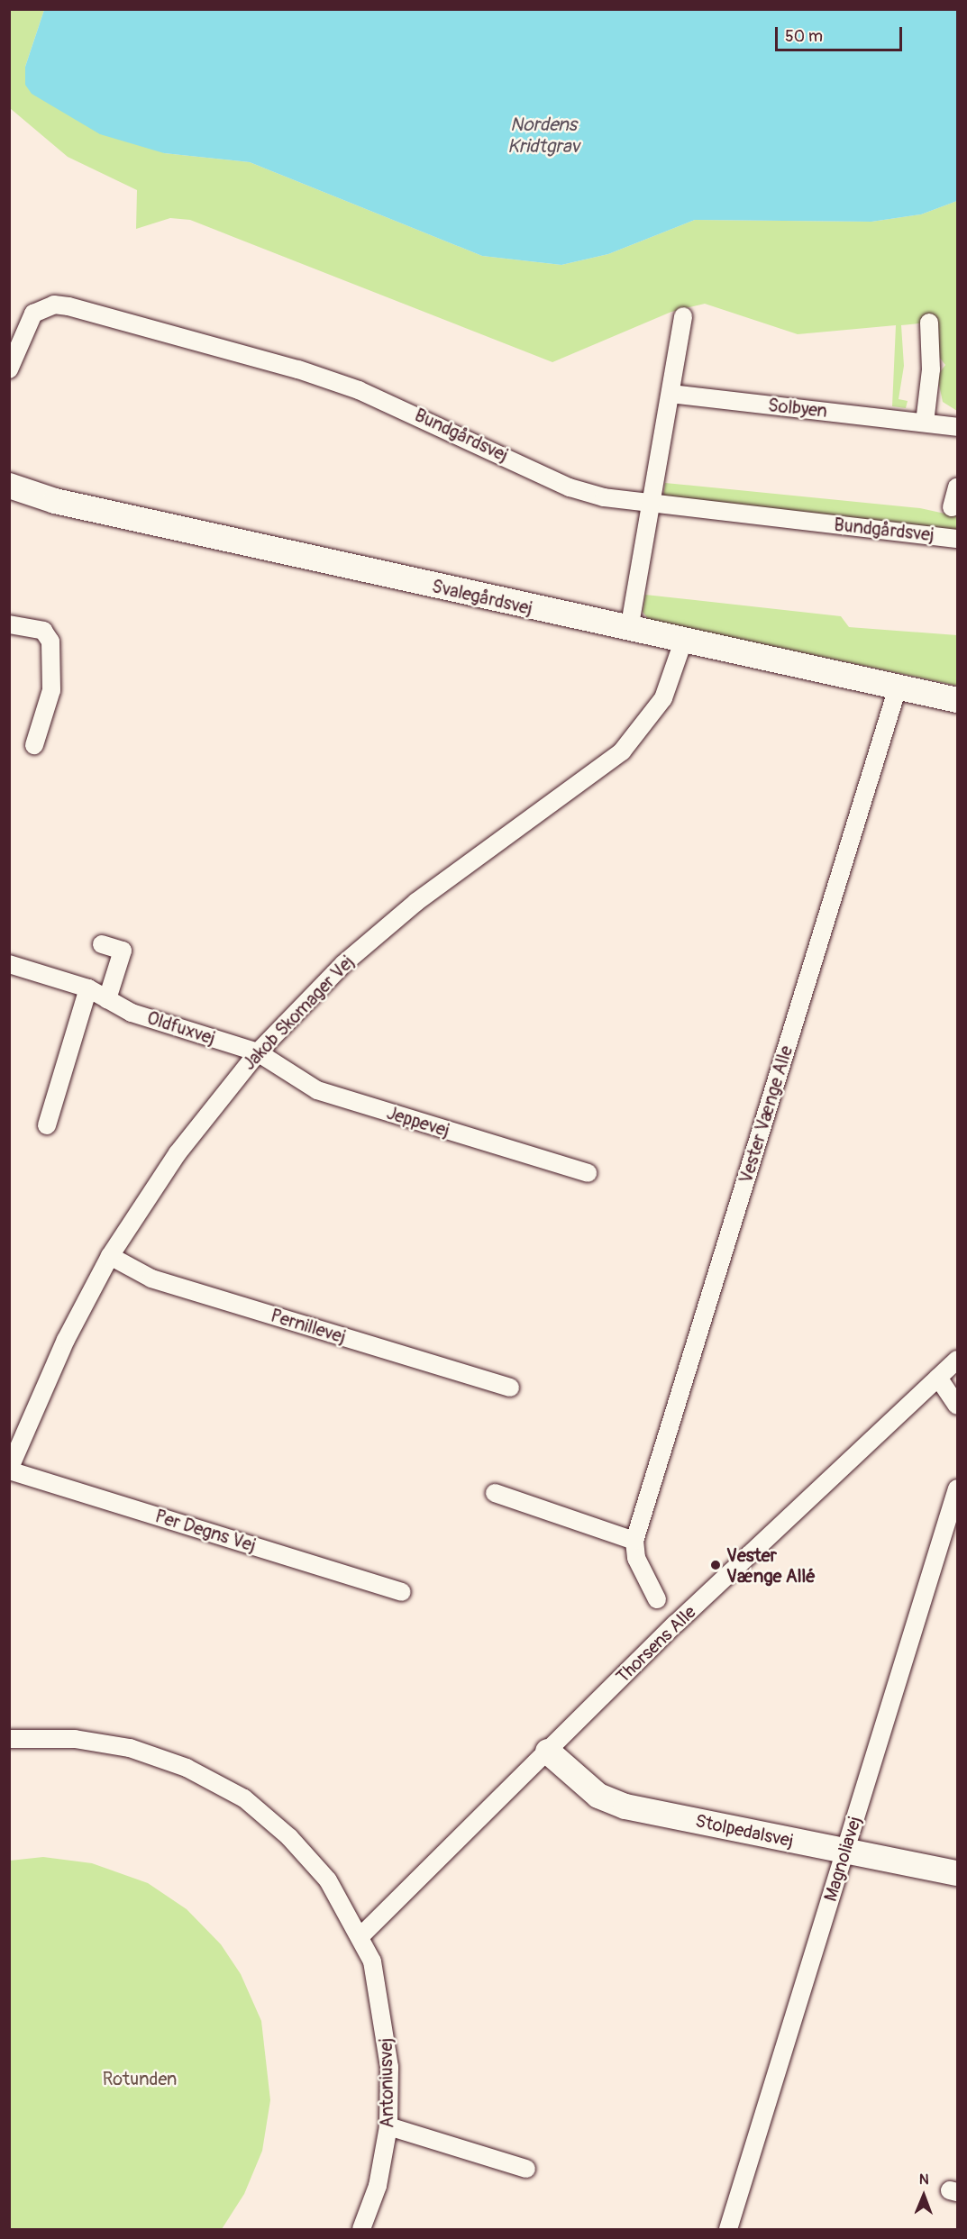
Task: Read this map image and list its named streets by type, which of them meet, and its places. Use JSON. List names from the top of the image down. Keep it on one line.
{"streets":{"street":["Solbyen","Bundgårdsvej","Svalegårdsvej","Jakob Skomager Vej","Oldfuxvej","Vester Vænge Alle","Jeppevej","Pernillevej","Per Degns Vej","Thorsens Alle","Stolpedalsvej","Magnoliavej","Antoniusvej"]},"crossings":[["Svalegårdsvej","Jakob Skomager Vej"],["Svalegårdsvej","Vester Vænge Alle"],["Jakob Skomager Vej","Oldfuxvej"],["Jakob Skomager Vej","Jeppevej"],["Jakob Skomager Vej","Pernillevej"],["Jakob Skomager Vej","Per Degns Vej"],["Oldfuxvej","Jeppevej"],["Thorsens Alle","Stolpedalsvej"],["Thorsens Alle","Antoniusvej"],["Stolpedalsvej","Magnoliavej"]],"water":["Nordens Kridtgrav"],"parks":["Rotunden"],"places":["Vester Vænge Allé"],"scale_bar":"50 m","north":"top"}
